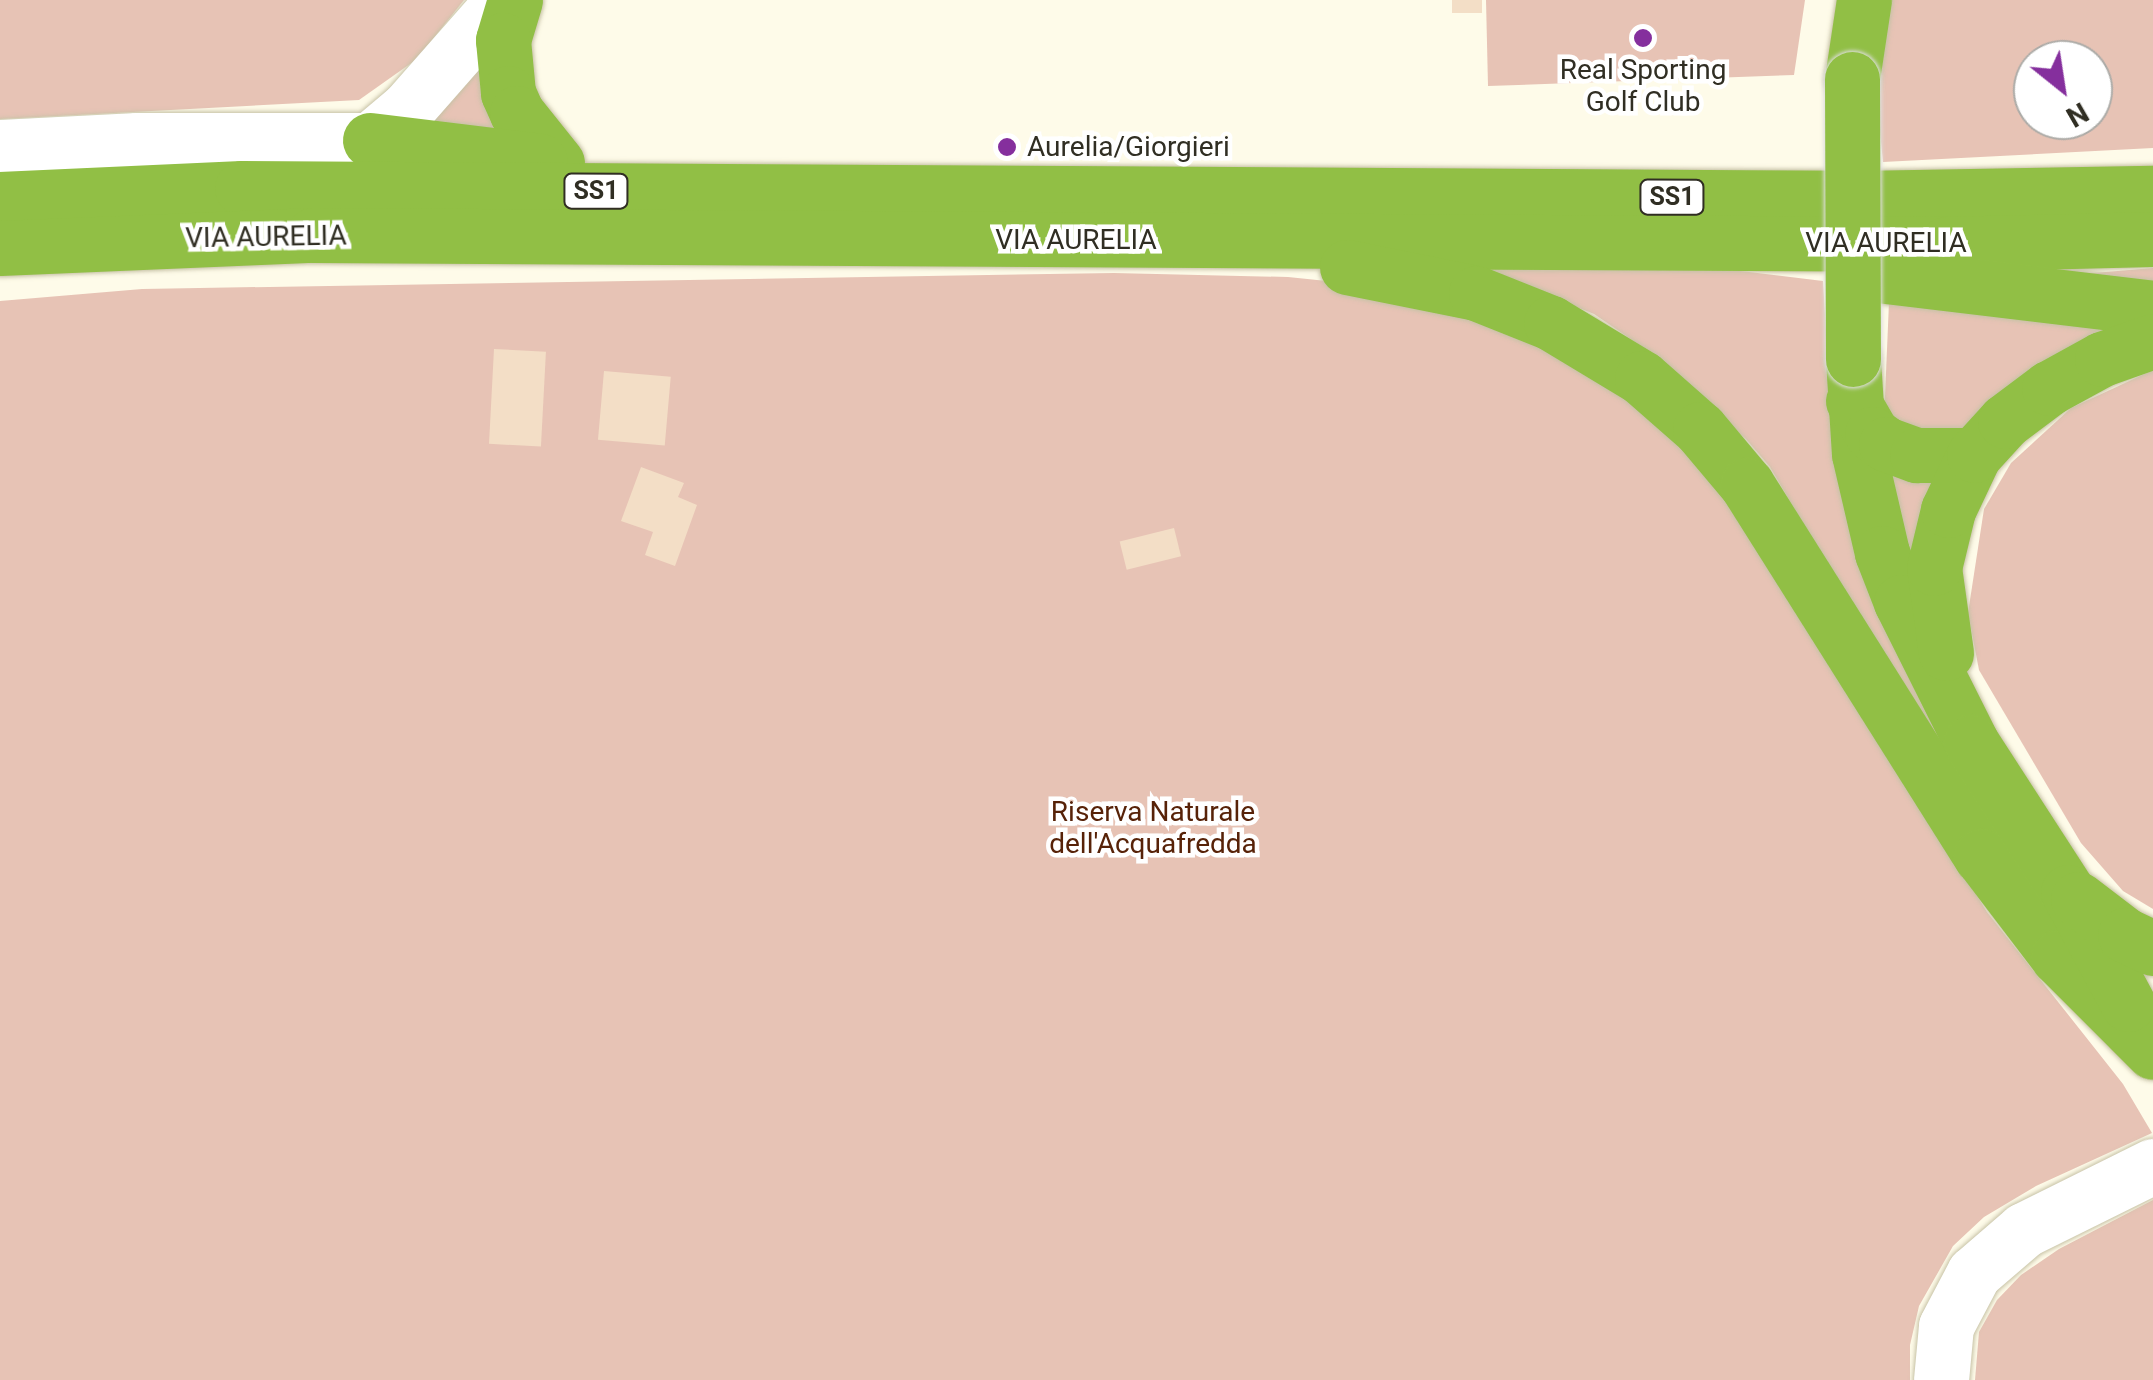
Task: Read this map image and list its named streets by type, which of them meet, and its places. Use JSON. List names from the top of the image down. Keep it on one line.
{"streets":{"highway":["SS1","VIA AURELIA"]},"parks":["Riserva Naturale dell'Acquafredda"],"places":["Real Sporting Golf Club","Aurelia/Giorgieri"],"north":"bottom right"}
